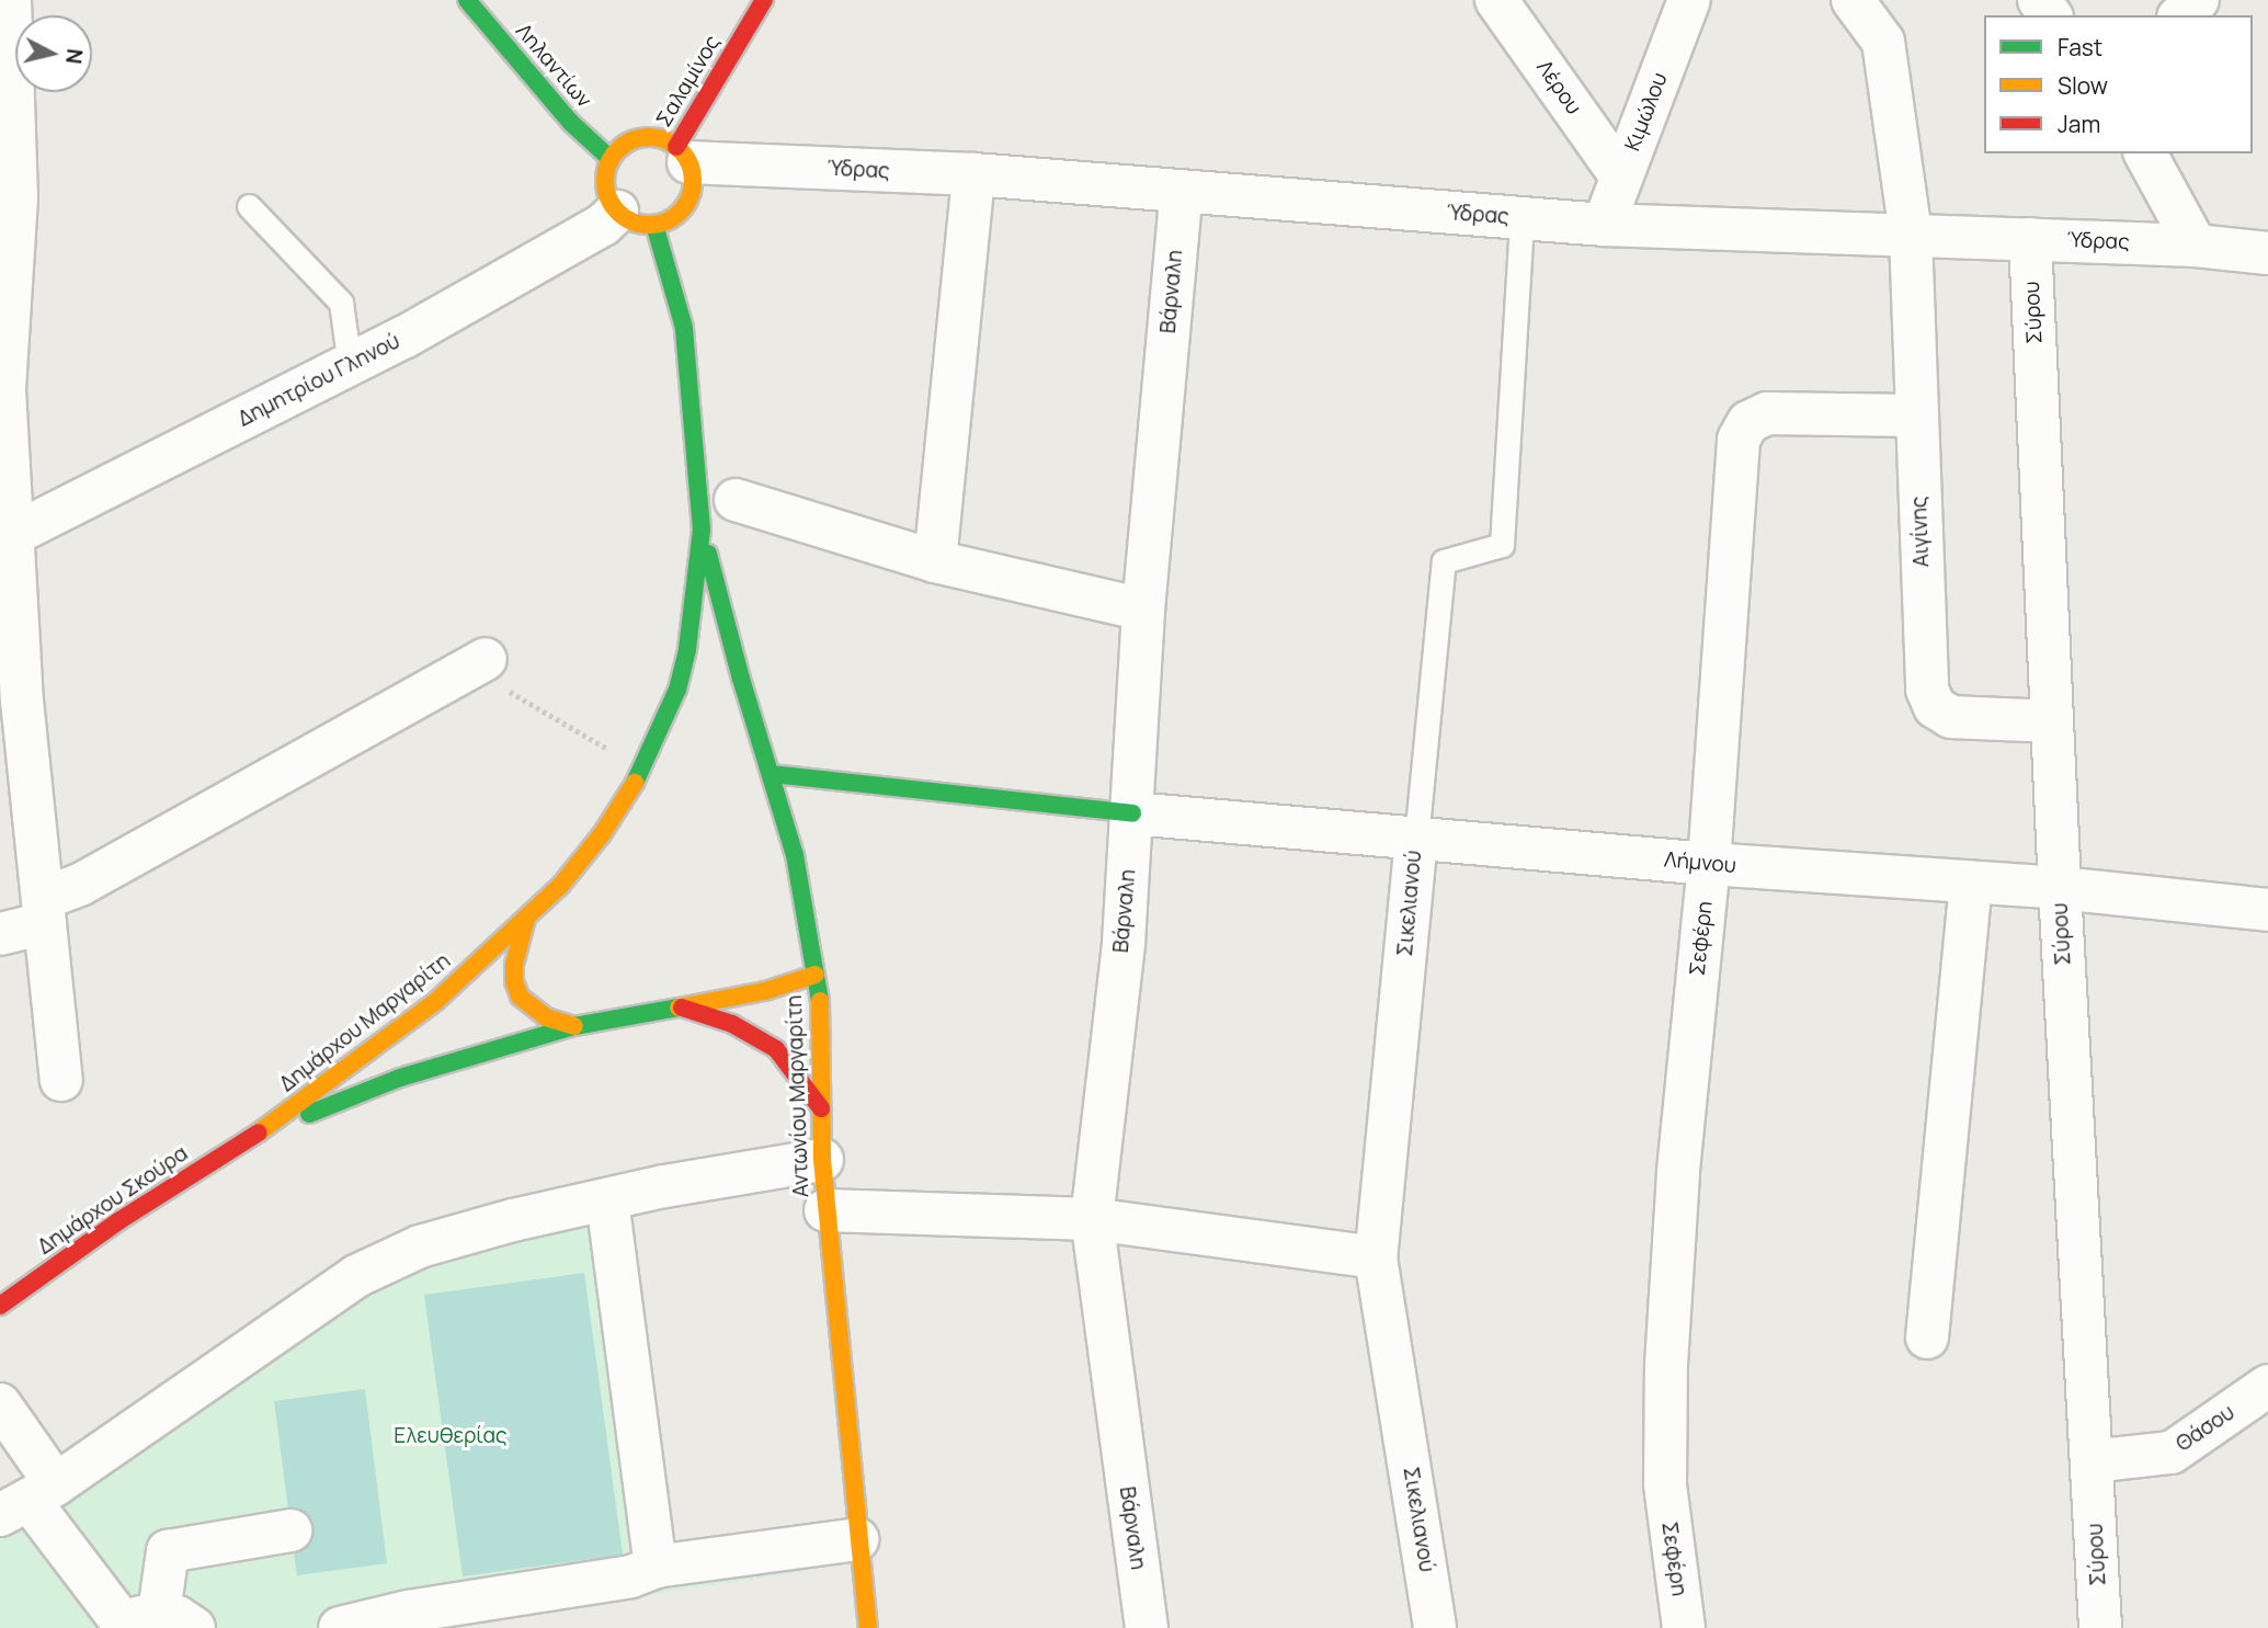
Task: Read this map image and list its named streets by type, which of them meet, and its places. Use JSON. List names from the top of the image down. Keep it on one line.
{"streets":{"main road":["Ληλαντίων","Σαλαμίνος","Δημάρχου Μαργαρίτη","Αντωνίου Μαργαρίτη","Δημάρχου Σκούρα"],"street":["Λέρου","Κιμώλου","Ύδρας","Βάρναλη","Σύρου","Δημητρίου Γληνού","Αιγίνης","Λήμνου","Σικελιανού","Σεφέρη","Θάσου"]},"crossings":[["Ληλαντίων","Σαλαμίνος"],["Ληλαντίων","Ύδρας"],["Ληλαντίων","Δημητρίου Γληνού"],["Ληλαντίων","Δημάρχου Μαργαρίτη"],["Σαλαμίνος","Ύδρας"],["Σαλαμίνος","Δημητρίου Γληνού"],["Σαλαμίνος","Δημάρχου Μαργαρίτη"],["Λέρου","Κιμώλου"],["Κιμώλου","Ύδρας"],["Ύδρας","Βάρναλη"],["Ύδρας","Σύρου"],["Ύδρας","Δημητρίου Γληνού"],["Ύδρας","Αιγίνης"],["Ύδρας","Σικελιανού"],["Ύδρας","Δημάρχου Μαργαρίτη"],["Βάρναλη","Λήμνου"],["Σύρου","Αιγίνης"],["Σύρου","Λήμνου"],["Σύρου","Θάσου"],["Δημητρίου Γληνού","Δημάρχου Μαργαρίτη"],["Αιγίνης","Σεφέρη"],["Λήμνου","Σικελιανού"],["Λήμνου","Σεφέρη"],["Δημάρχου Μαργαρίτη","Αντωνίου Μαργαρίτη"],["Δημάρχου Μαργαρίτη","Δημάρχου Σκούρα"]],"parks":["Ελευθερίας"],"legend":["Fast","Slow","Jam"],"north":"right"}
